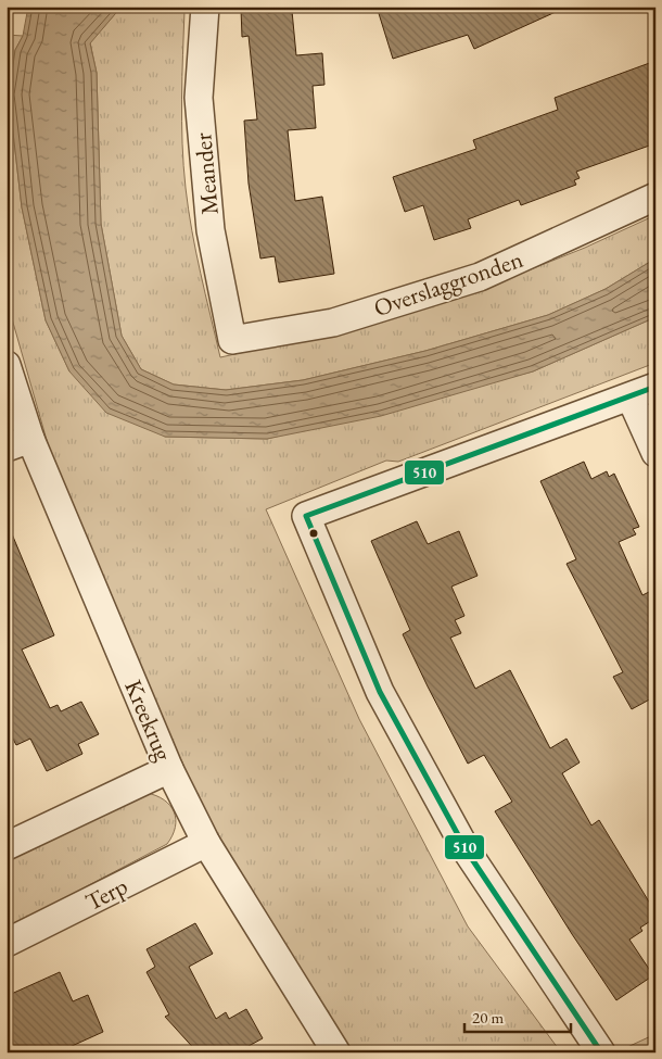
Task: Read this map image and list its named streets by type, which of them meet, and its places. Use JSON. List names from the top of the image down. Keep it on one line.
{"streets":{"street":["Meander","Overslaggronden","Kreekrug","Terp"]},"crossings":[["Meander","Overslaggronden"],["Kreekrug","Terp"]],"lines":["transit line 510"],"scale_bar":"20 m"}
